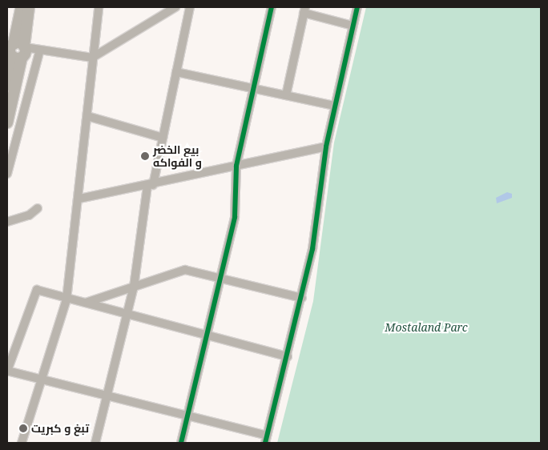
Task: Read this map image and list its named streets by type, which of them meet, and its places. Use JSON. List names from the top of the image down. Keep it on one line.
{"parks":["Mostaland Parc"],"places":["بيع الخضر و الفواكه","تبغ و كبريت"]}
